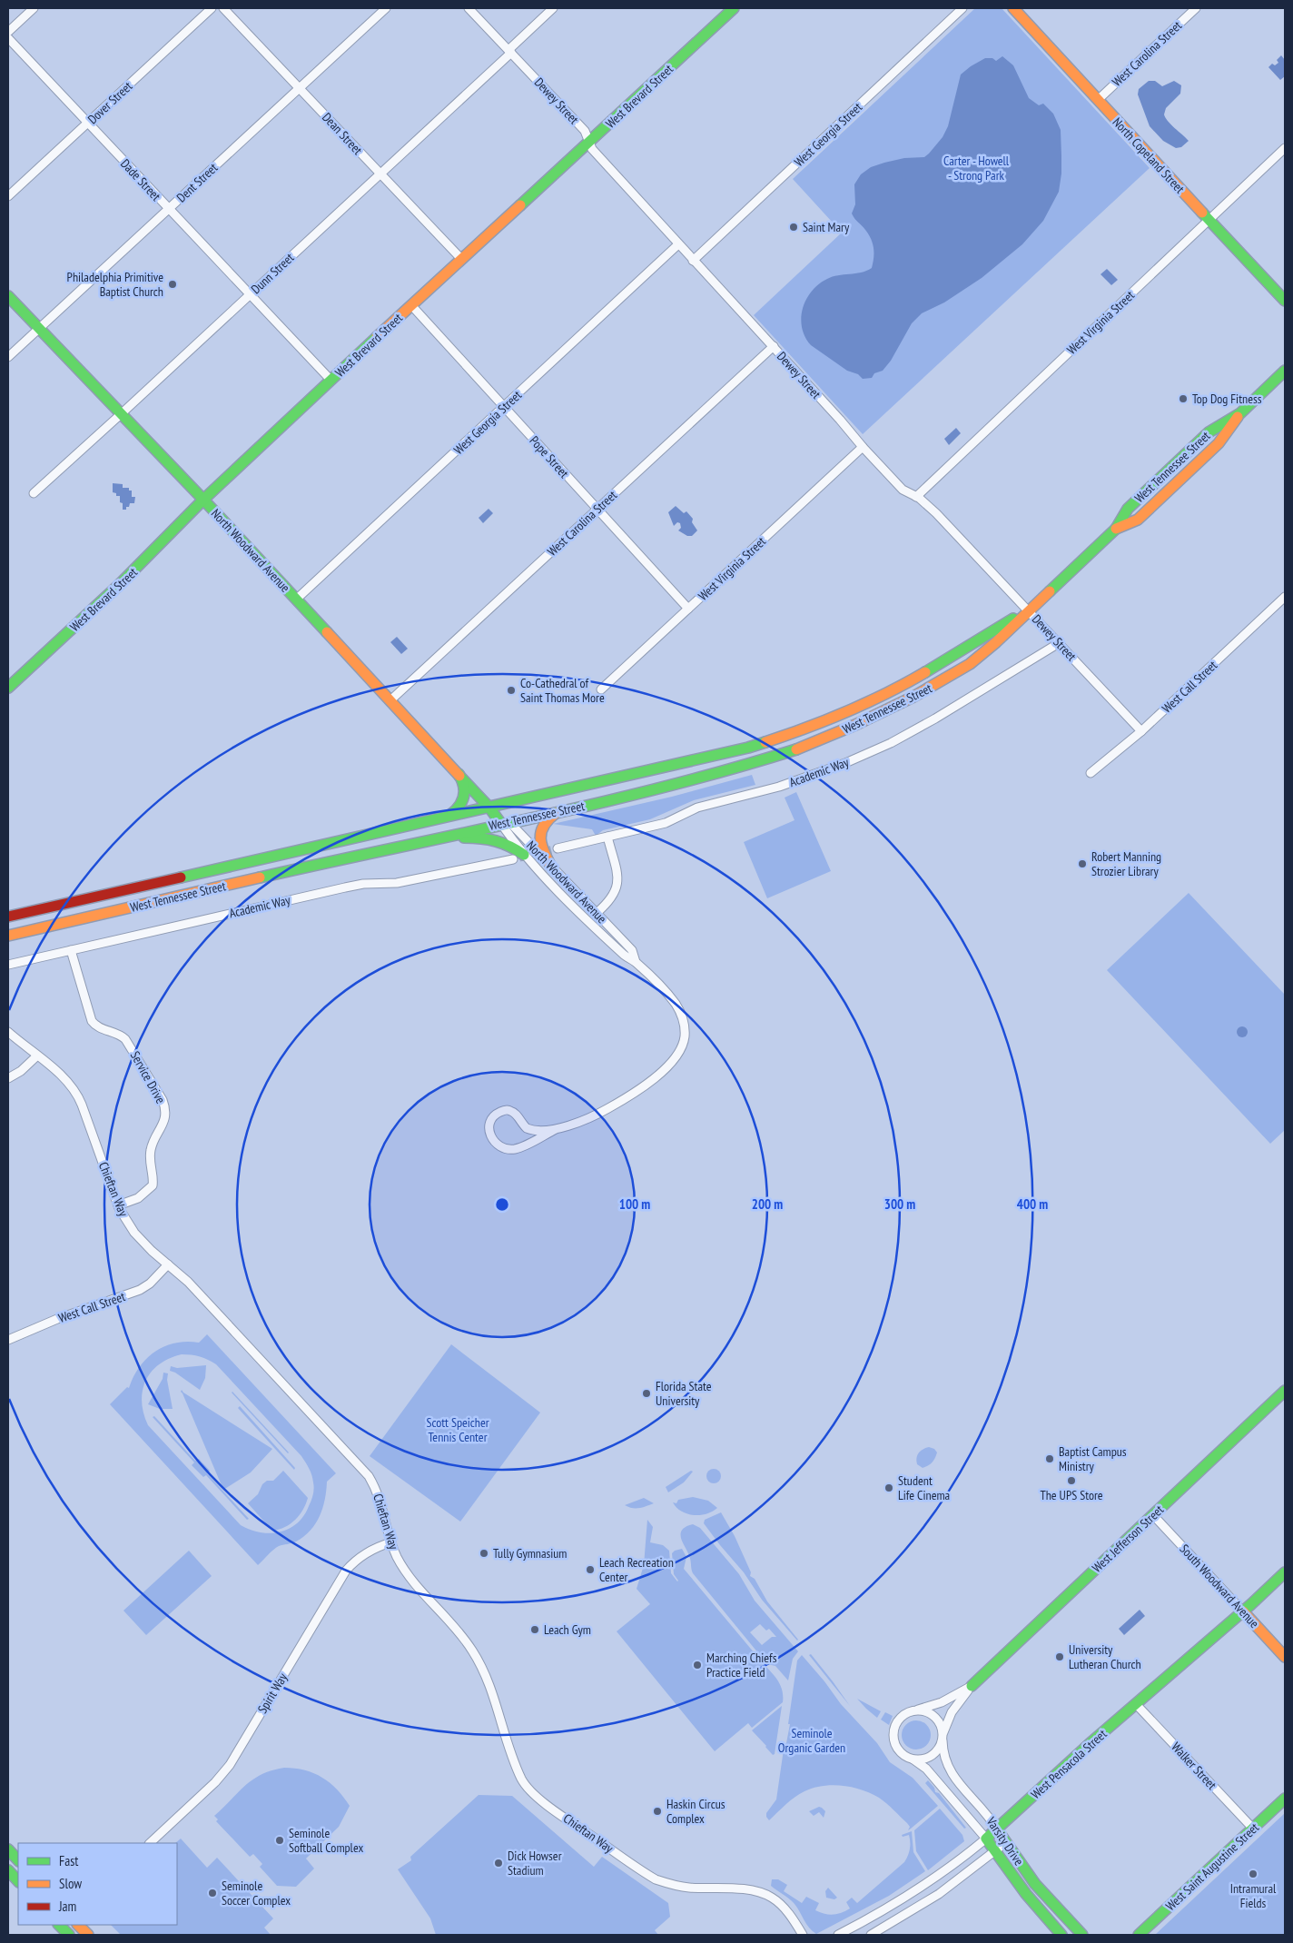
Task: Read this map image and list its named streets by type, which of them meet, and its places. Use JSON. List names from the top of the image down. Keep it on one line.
{"streets":{"main road":["West Brevard Street","North Copeland Street","West Tennessee Street","North Woodward Avenue","West Jefferson Street","South Woodward Avenue","West Pensacola Street","Varsity Drive","West Saint Augustine Street"],"street":["West Carolina Street","Dewey Street","Dover Street","Dean Street","West Georgia Street","Dade Street","Dent Street","Dunn Street","West Virginia Street","Pope Street","West Call Street","Academic Way","Service Drive","Chieftan Way","Spirit Way","Walker Street"]},"crossings":[["West Carolina Street","Dewey Street"],["West Carolina Street","North Copeland Street"],["West Carolina Street","Pope Street"],["West Carolina Street","North Woodward Avenue"],["West Brevard Street","Dewey Street"],["West Brevard Street","Dean Street"],["West Brevard Street","Dade Street"],["West Brevard Street","Pope Street"],["West Brevard Street","North Woodward Avenue"],["Dewey Street","West Georgia Street"],["Dewey Street","Dunn Street"],["Dewey Street","West Virginia Street"],["Dewey Street","West Tennessee Street"],["Dewey Street","West Call Street"],["Dewey Street","Academic Way"],["Dover Street","Dade Street"],["Dean Street","Dent Street"],["Dean Street","Dunn Street"],["West Georgia Street","Pope Street"],["West Georgia Street","North Woodward Avenue"],["North Copeland Street","West Virginia Street"],["Dade Street","Dent Street"],["Dade Street","Dunn Street"],["Dent Street","North Woodward Avenue"],["Dunn Street","North Woodward Avenue"],["West Virginia Street","Pope Street"],["West Tennessee Street","North Woodward Avenue"],["West Call Street","Chieftan Way"],["Academic Way","Service Drive"],["Service Drive","Chieftan Way"],["Chieftan Way","Spirit Way"],["West Jefferson Street","South Woodward Avenue"],["West Jefferson Street","Varsity Drive"],["South Woodward Avenue","West Pensacola Street"],["West Pensacola Street","Walker Street"],["West Pensacola Street","Varsity Drive"],["Walker Street","West Saint Augustine Street"]],"parks":["Carter - Howell - Strong Park","Scott Speicher Tennis Center","Seminole Organic Garden"],"places":["Saint Mary","Philadelphia Primitive Baptist Church","Top Dog Fitness","Co-Cathedral of Saint Thomas More","Robert Manning Strozier Library","Florida State University","Baptist Campus Ministry","The UPS Store","Student Life Cinema","Tully Gymnasium","Leach Recreation Center","Leach Gym","University Lutheran Church","Marching Chiefs Practice Field","Haskin Circus Complex","Seminole Softball Complex","Dick Howser Stadium","Intramural Fields","Seminole Soccer Complex"],"legend":["Fast","Slow","Jam"],"rings":["100 m","200 m","300 m","400 m"]}
